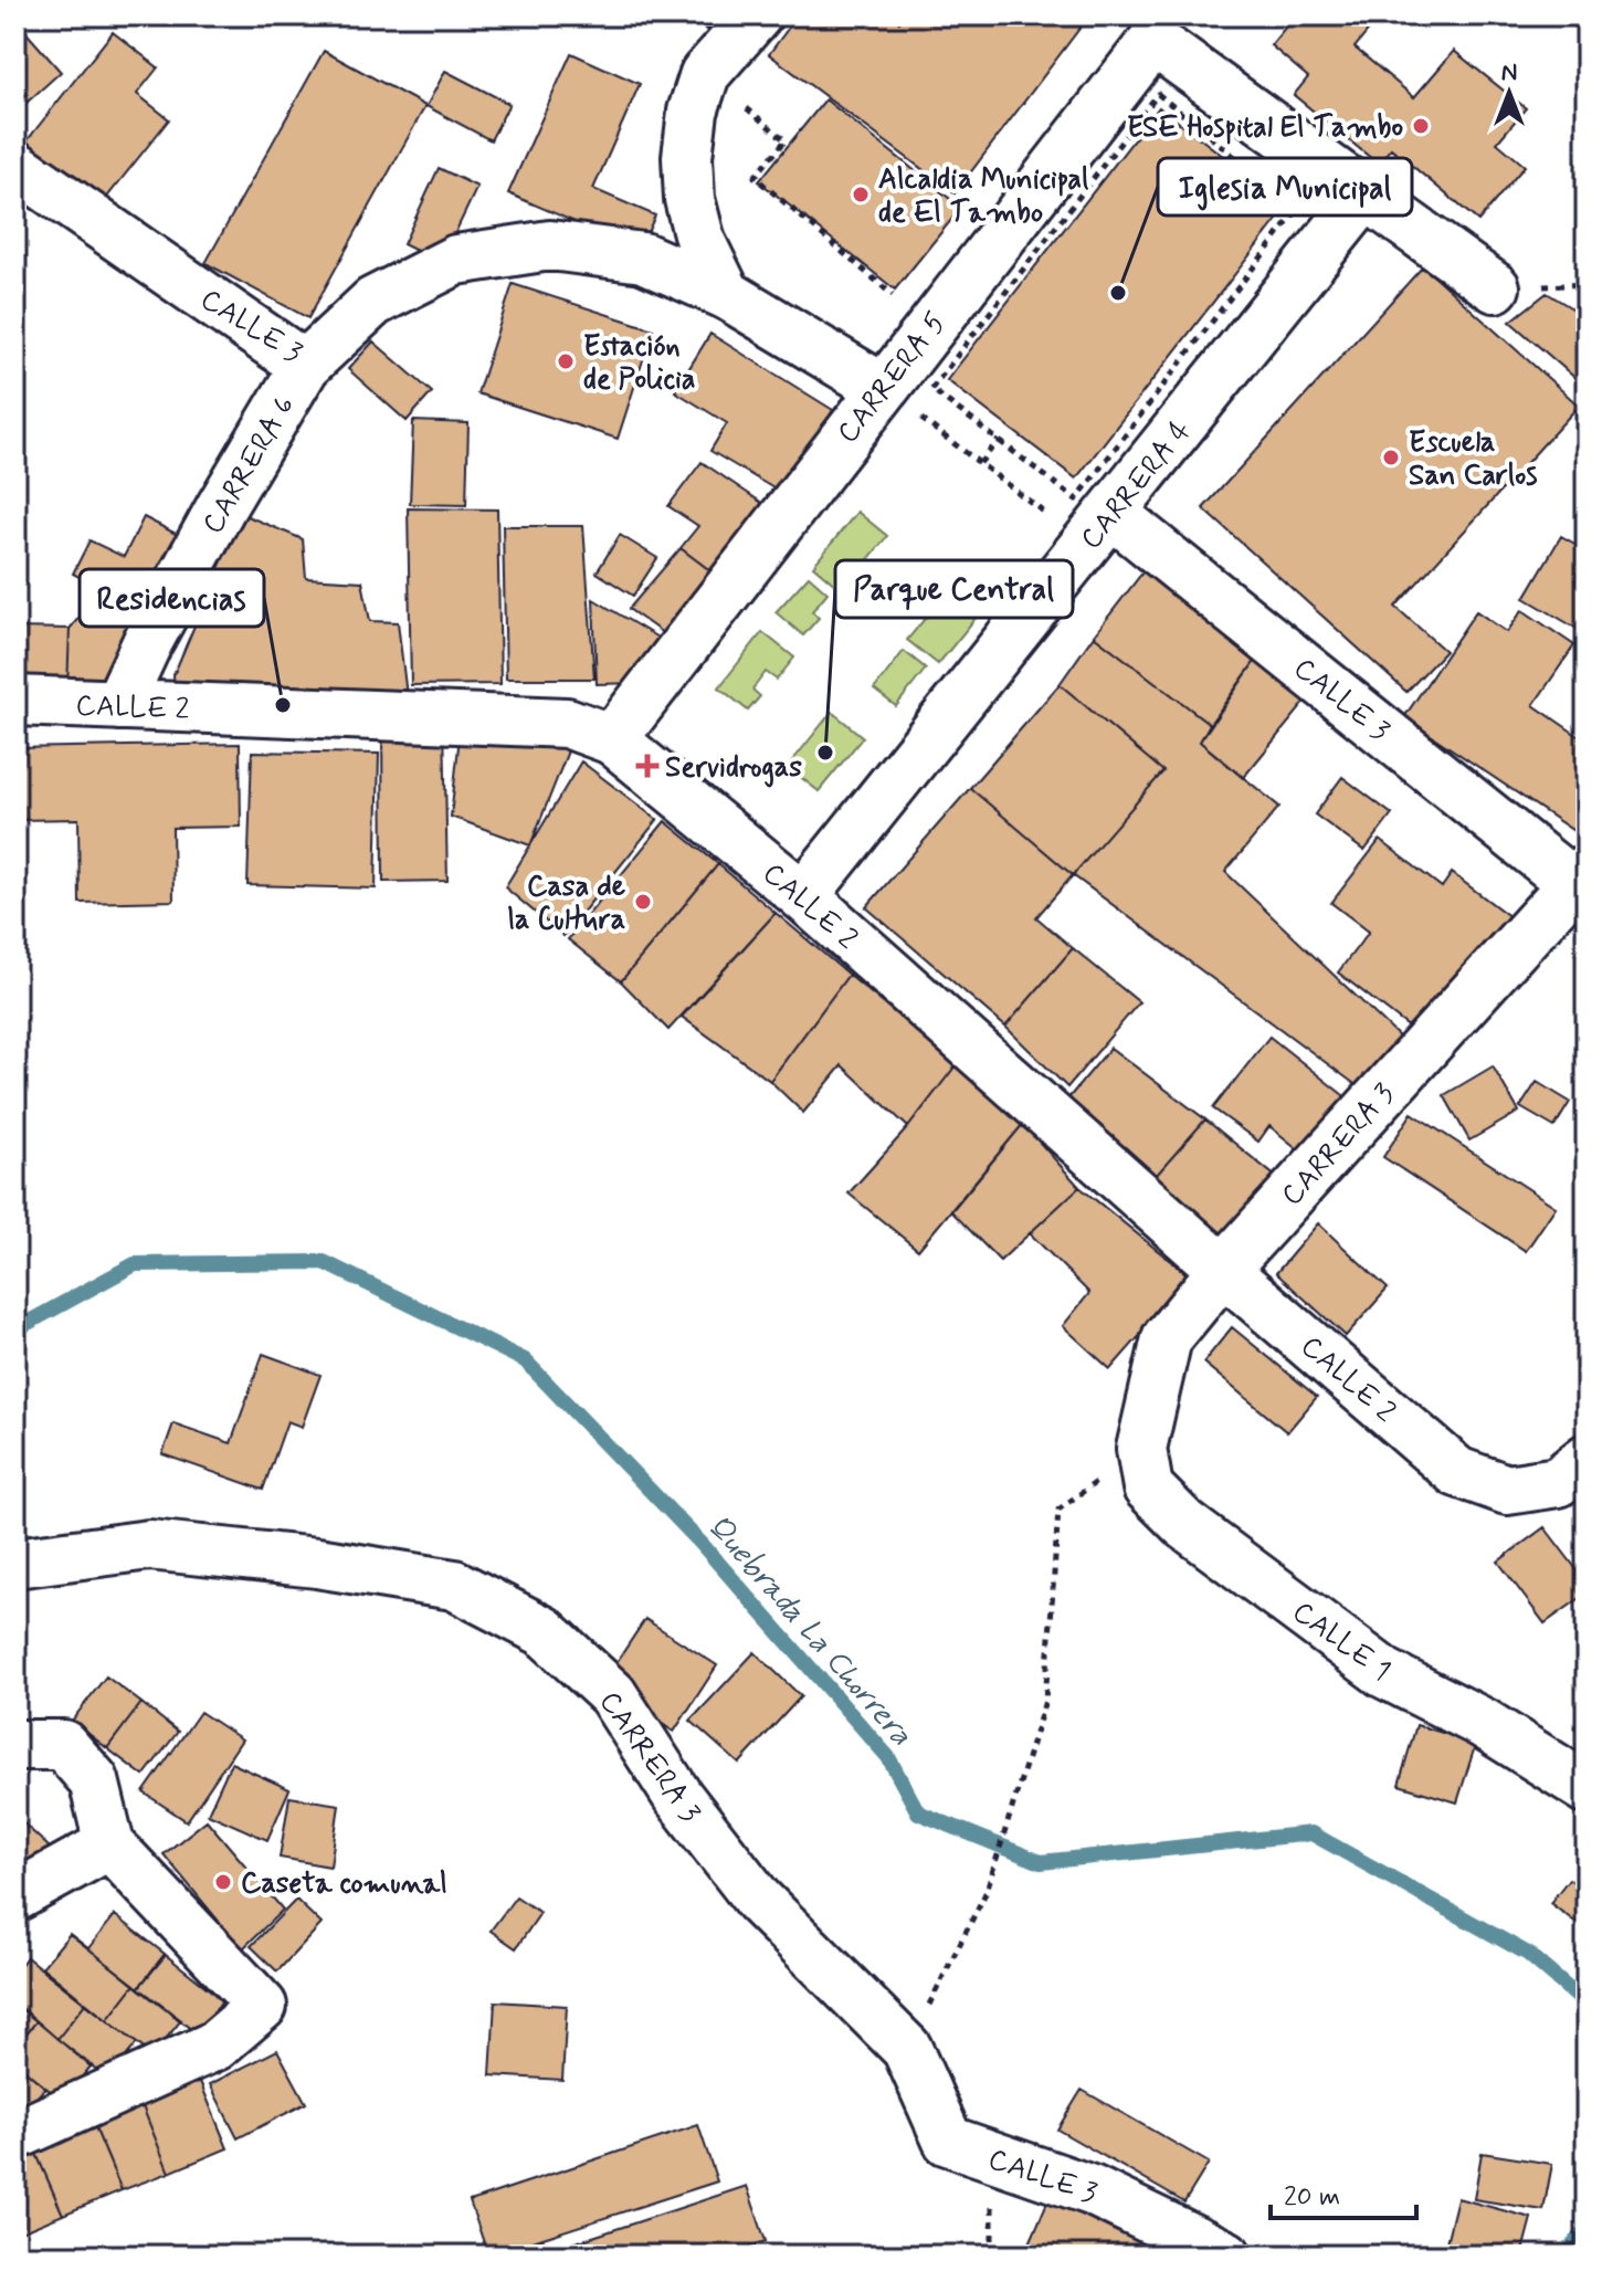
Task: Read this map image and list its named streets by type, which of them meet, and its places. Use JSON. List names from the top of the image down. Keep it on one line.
{"streets":{"street":["CALLE 3","CARRERA 5","CARRERA 6","CARRERA 4","CALLE 2","CARRERA 3","CALLE 1"]},"crossings":[["CALLE 3","CARRERA 5"],["CALLE 3","CARRERA 6"],["CALLE 3","CARRERA 4"],["CALLE 3","CARRERA 3"],["CARRERA 5","CALLE 2"],["CARRERA 6","CALLE 2"],["CARRERA 4","CALLE 2"],["CALLE 2","CARRERA 3"],["CARRERA 3","CALLE 1"]],"water":["Quebrada La Chorrera"],"places":{"other":["ESE Hospital El Tambo","Alcaldia Municipal de El Tambo","Iglesia Municipal","Estación de Policia","Escuela San Carlos","Residencias","Parque Central","Casa de la Cultura","Caseta comunal"],"health":["Servidrogas"]},"scale_bar":"20 m","north":"top"}
